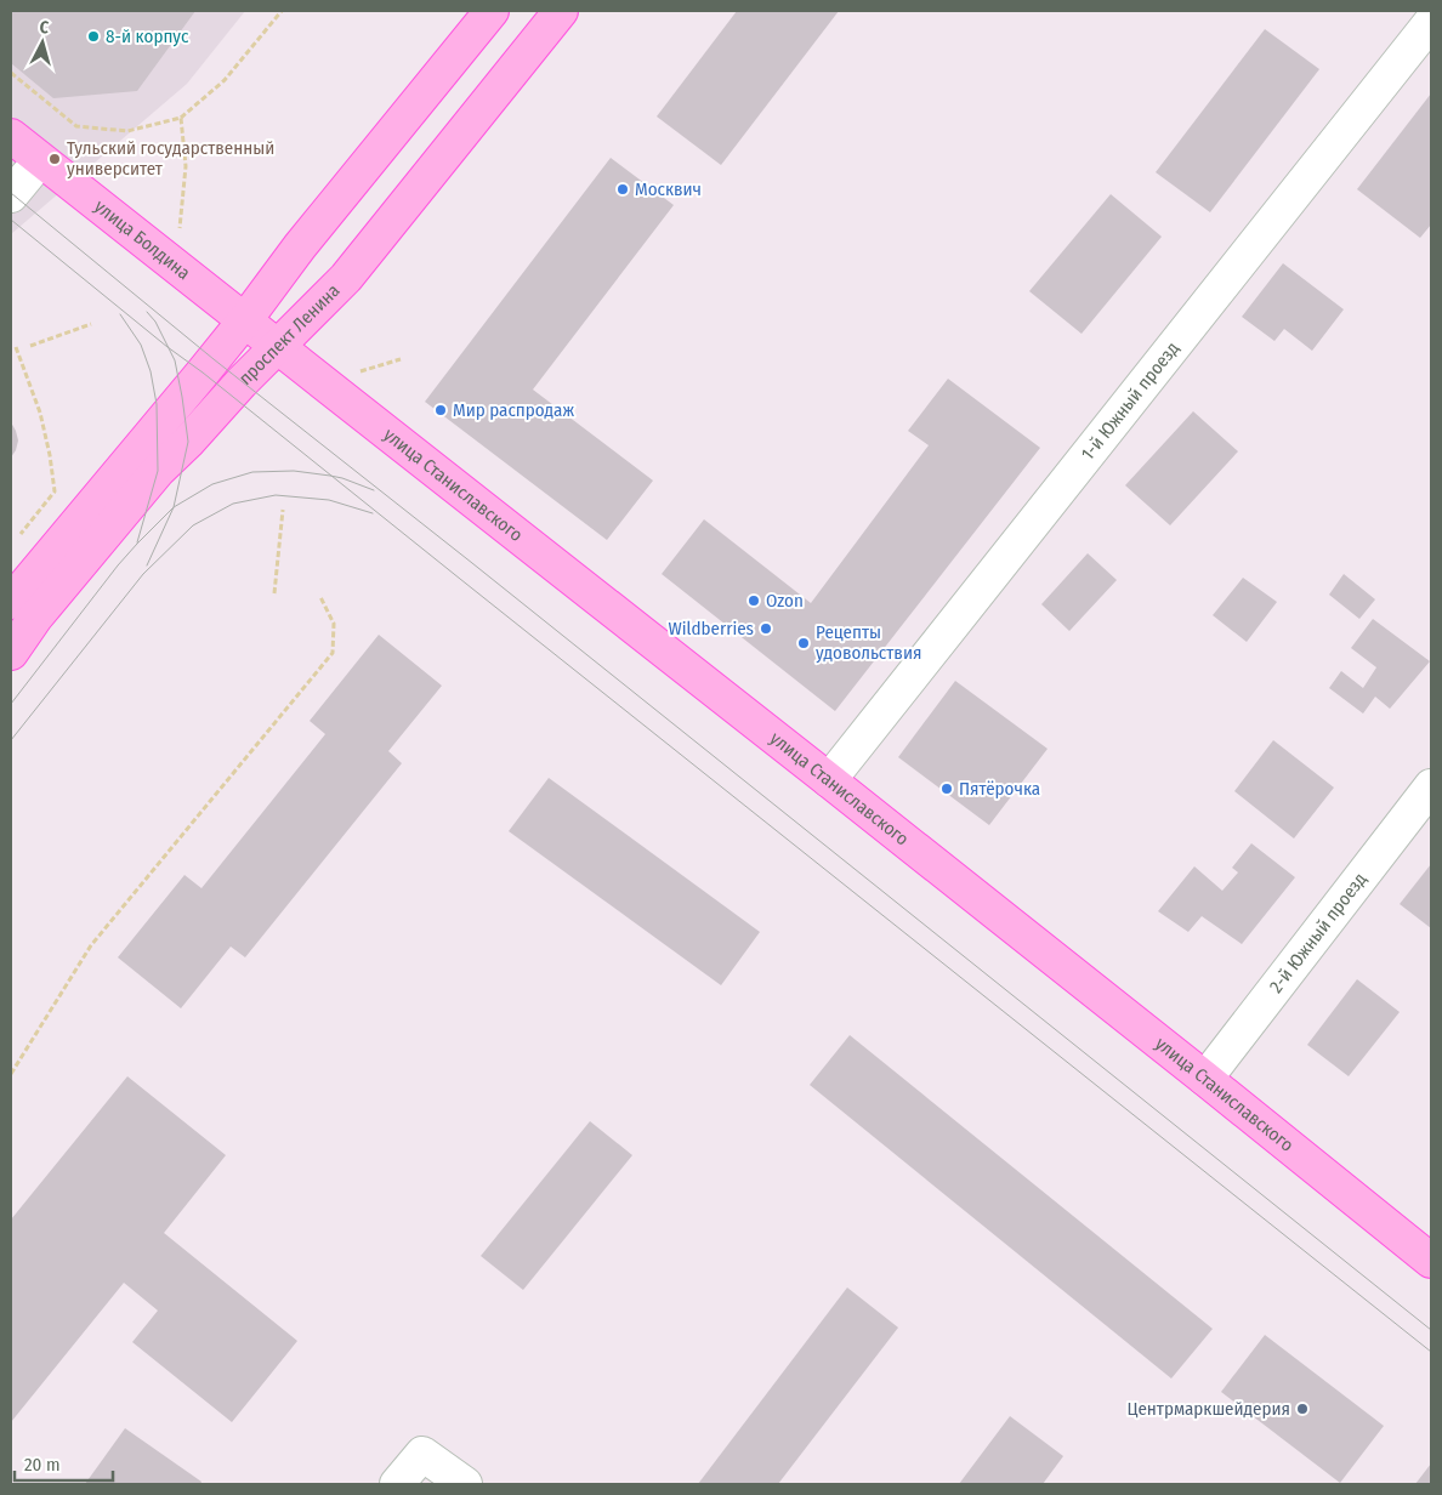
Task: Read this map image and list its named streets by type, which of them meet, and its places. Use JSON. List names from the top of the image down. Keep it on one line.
{"streets":{"main road":["улица Болдина","проспект Ленина","улица Станиславского"],"street":["1-й Южный проезд","2-й Южный проезд"]},"crossings":[["улица Болдина","проспект Ленина"],["улица Болдина","улица Станиславского"],["проспект Ленина","улица Станиславского"],["1-й Южный проезд","улица Станиславского"],["улица Станиславского","2-й Южный проезд"]],"places":["8-й корпус","Тульский государственный университет","Москвич","Мир распродаж","Ozon","Wildberries","Рецепты удовольствия","Пятёрочка","Центрмаркшейдерия"],"scale_bar":"20 m","north":"top"}
